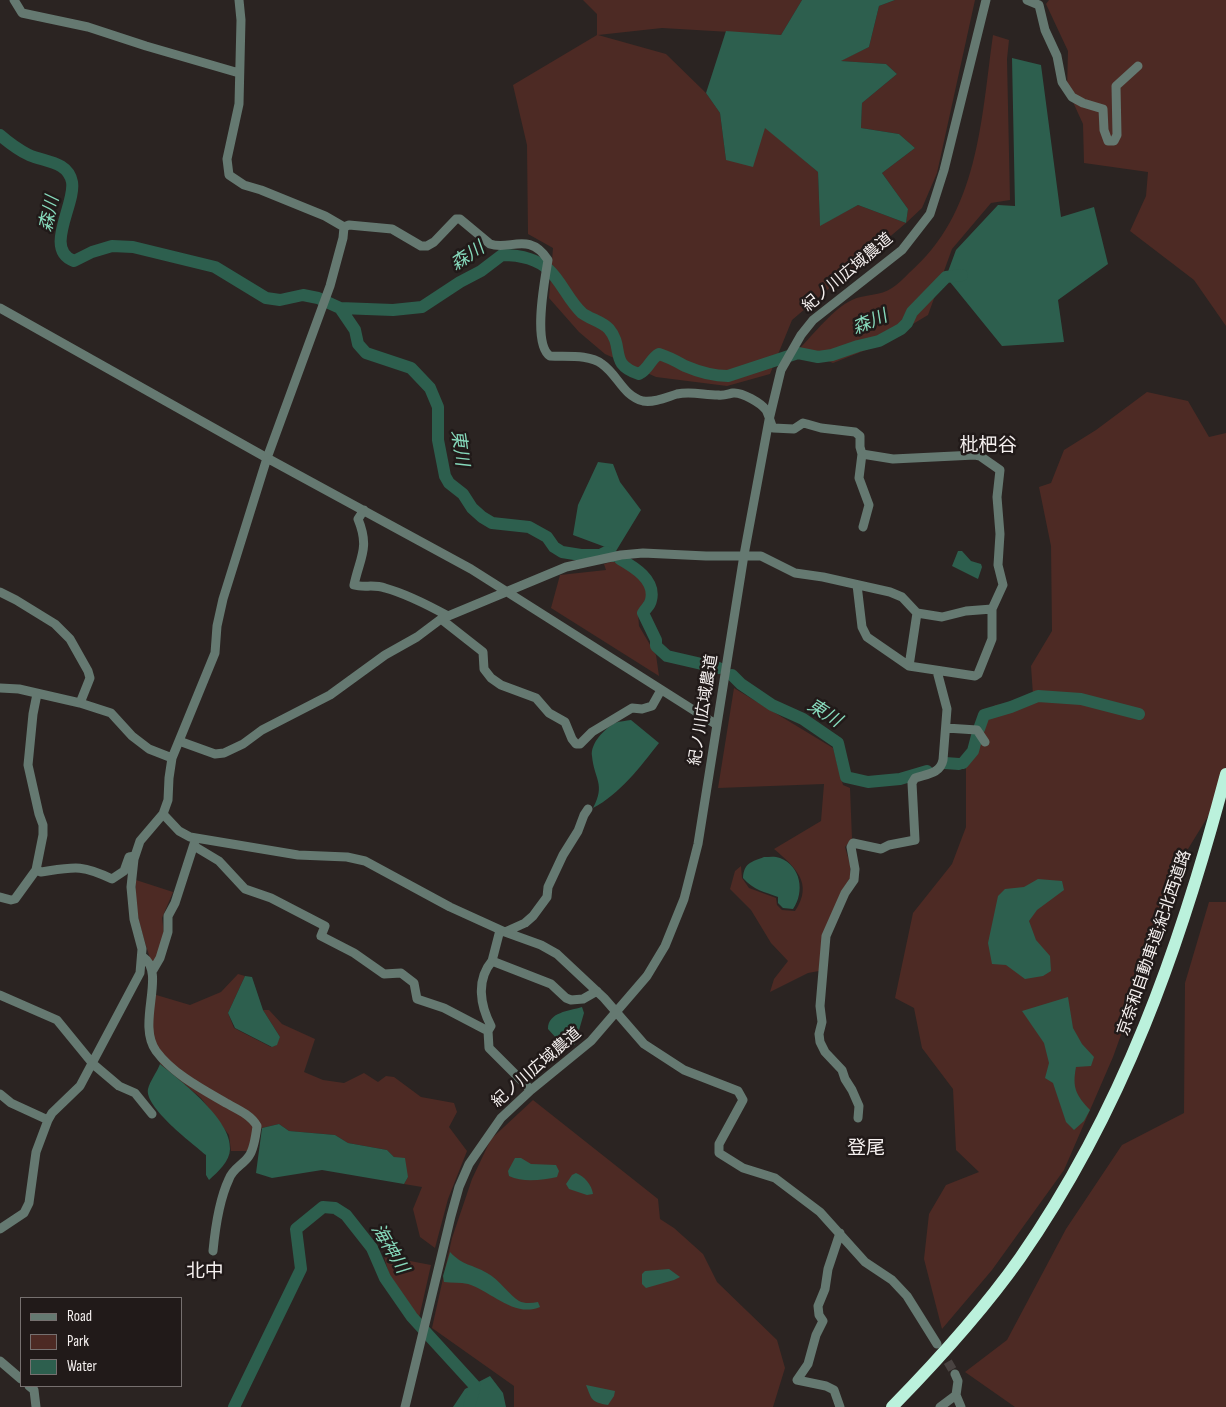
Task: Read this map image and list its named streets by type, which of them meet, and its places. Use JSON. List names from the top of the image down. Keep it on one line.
{"streets":{"highway":["京奈和自動車道;紀北西道路"],"street":["紀ノ川広域農道"]},"districts":["枇杷谷","登尾","北中"],"water":["森川","東川","海神川"],"legend":["Road","Park","Water"]}
